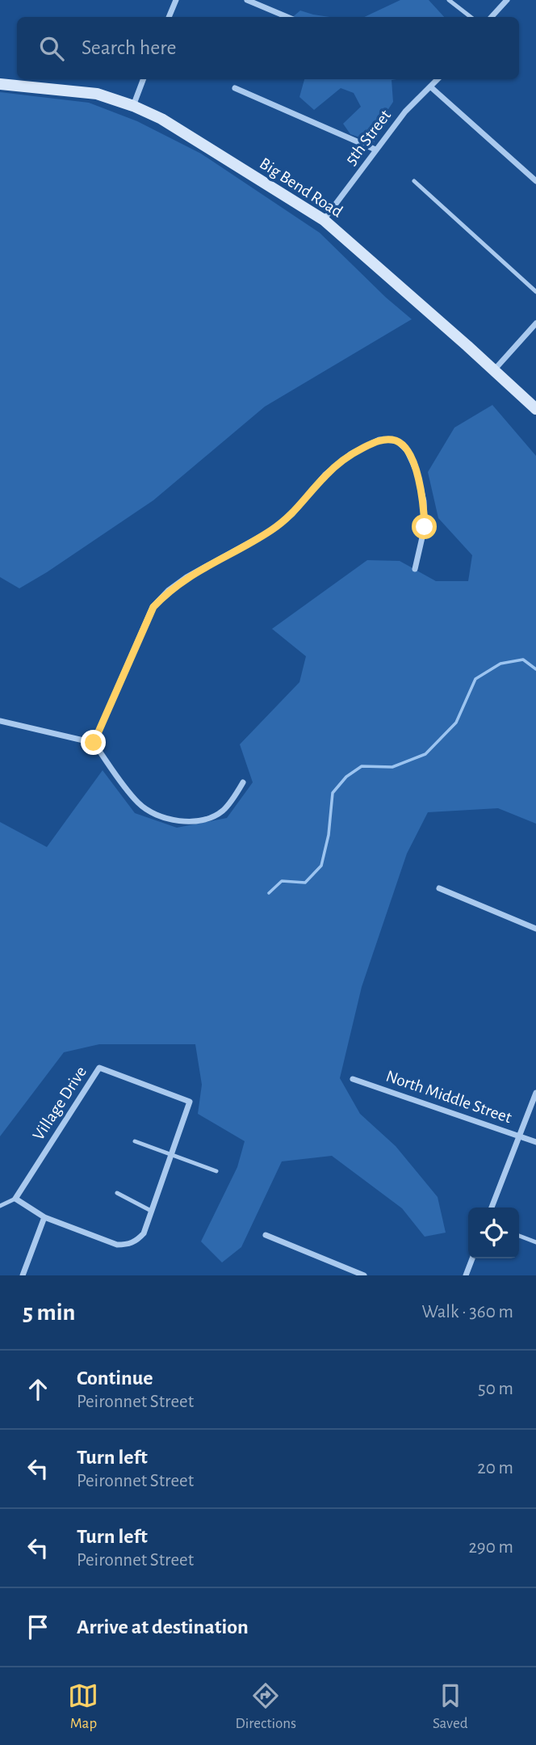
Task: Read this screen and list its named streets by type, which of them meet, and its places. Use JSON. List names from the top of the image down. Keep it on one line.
{"streets":{"main road":["Big Bend Road"],"street":["5th Street","North Middle Street","Village Drive"]},"crossings":[["5th Street","Big Bend Road"]],"page":{"search":"Search here","heading":["5 min","Walk · 360 m"],"list":[["Continue","Peironnet Street","50 m"],["Turn left","Peironnet Street","20 m"],["Turn left","Peironnet Street","290 m"],"Arrive at destination"],"nav":["Map","Directions","Saved"]}}
